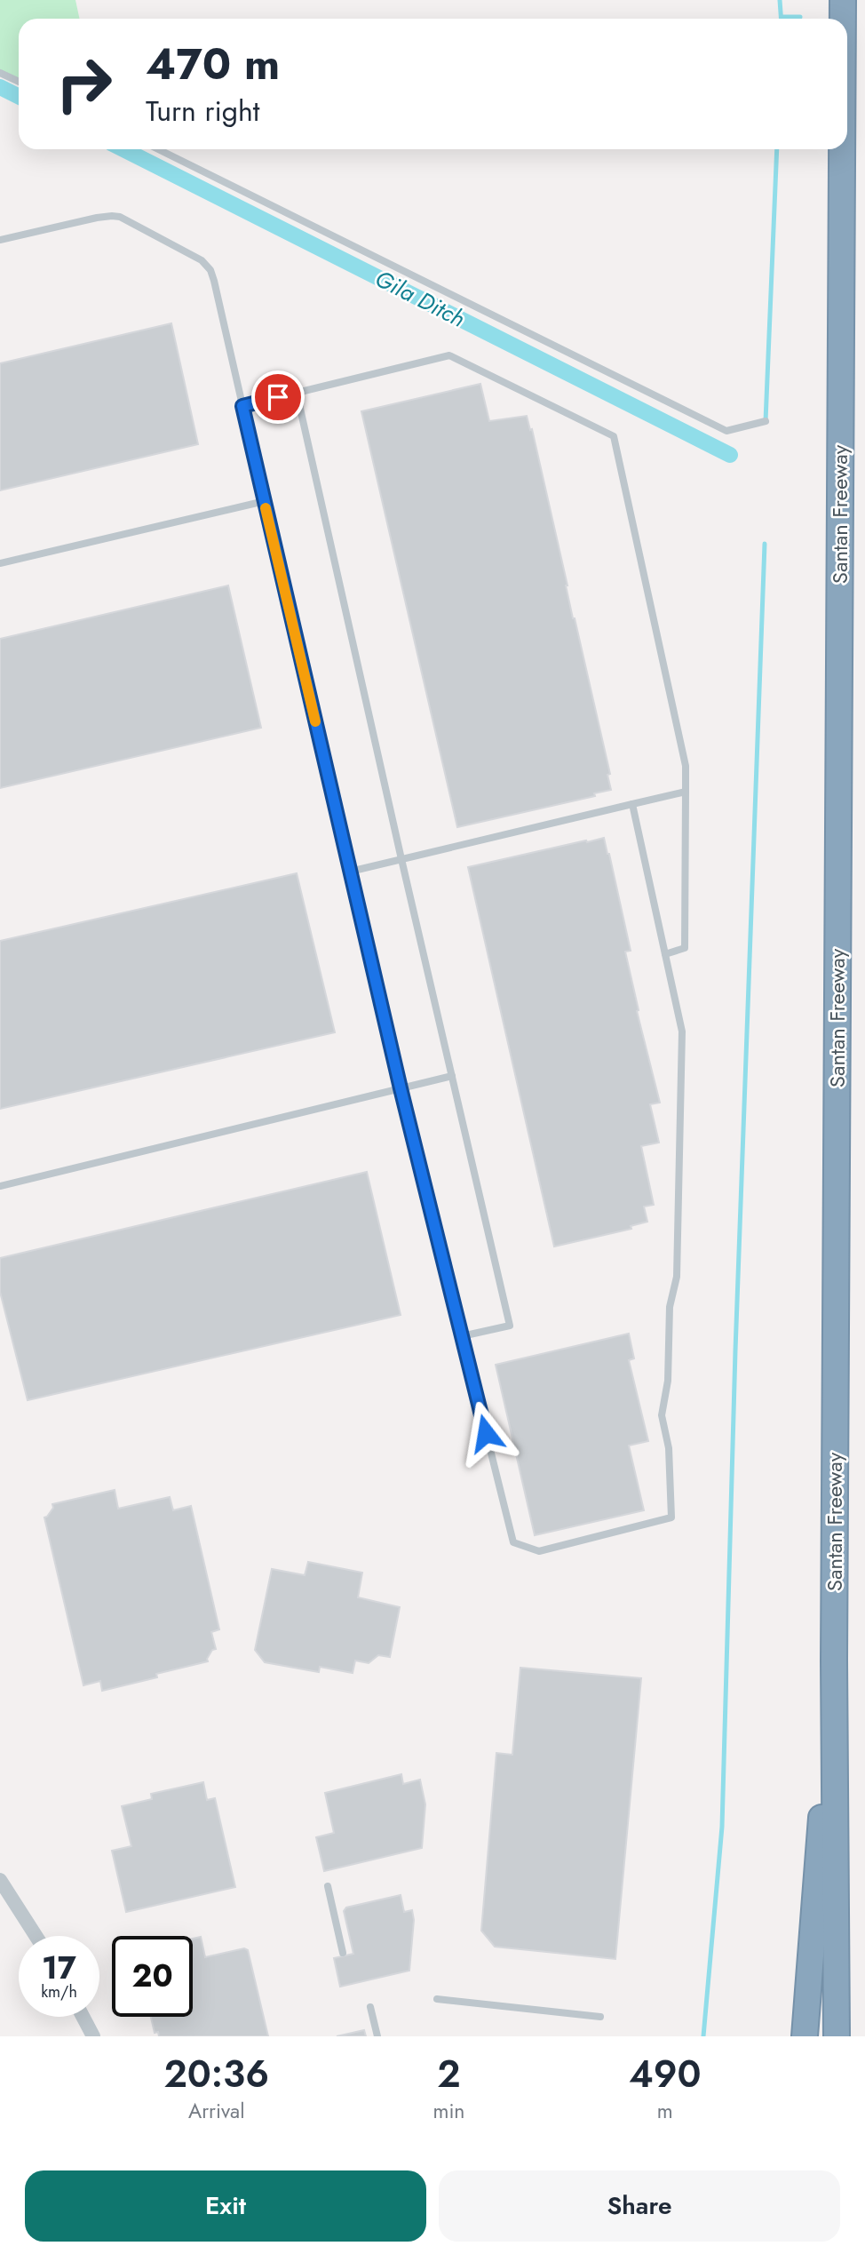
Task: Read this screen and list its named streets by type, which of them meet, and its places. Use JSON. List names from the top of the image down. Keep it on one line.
{"streets":{"highway":["Santan Freeway"]},"water":["Gila Ditch"],"page":{"turn":["470 m","Turn right"],"speed":"17 km/h","limit":"20","eta":["20:36","Arrival","2","min","490","m"],"buttons":["Exit","Share"]}}
